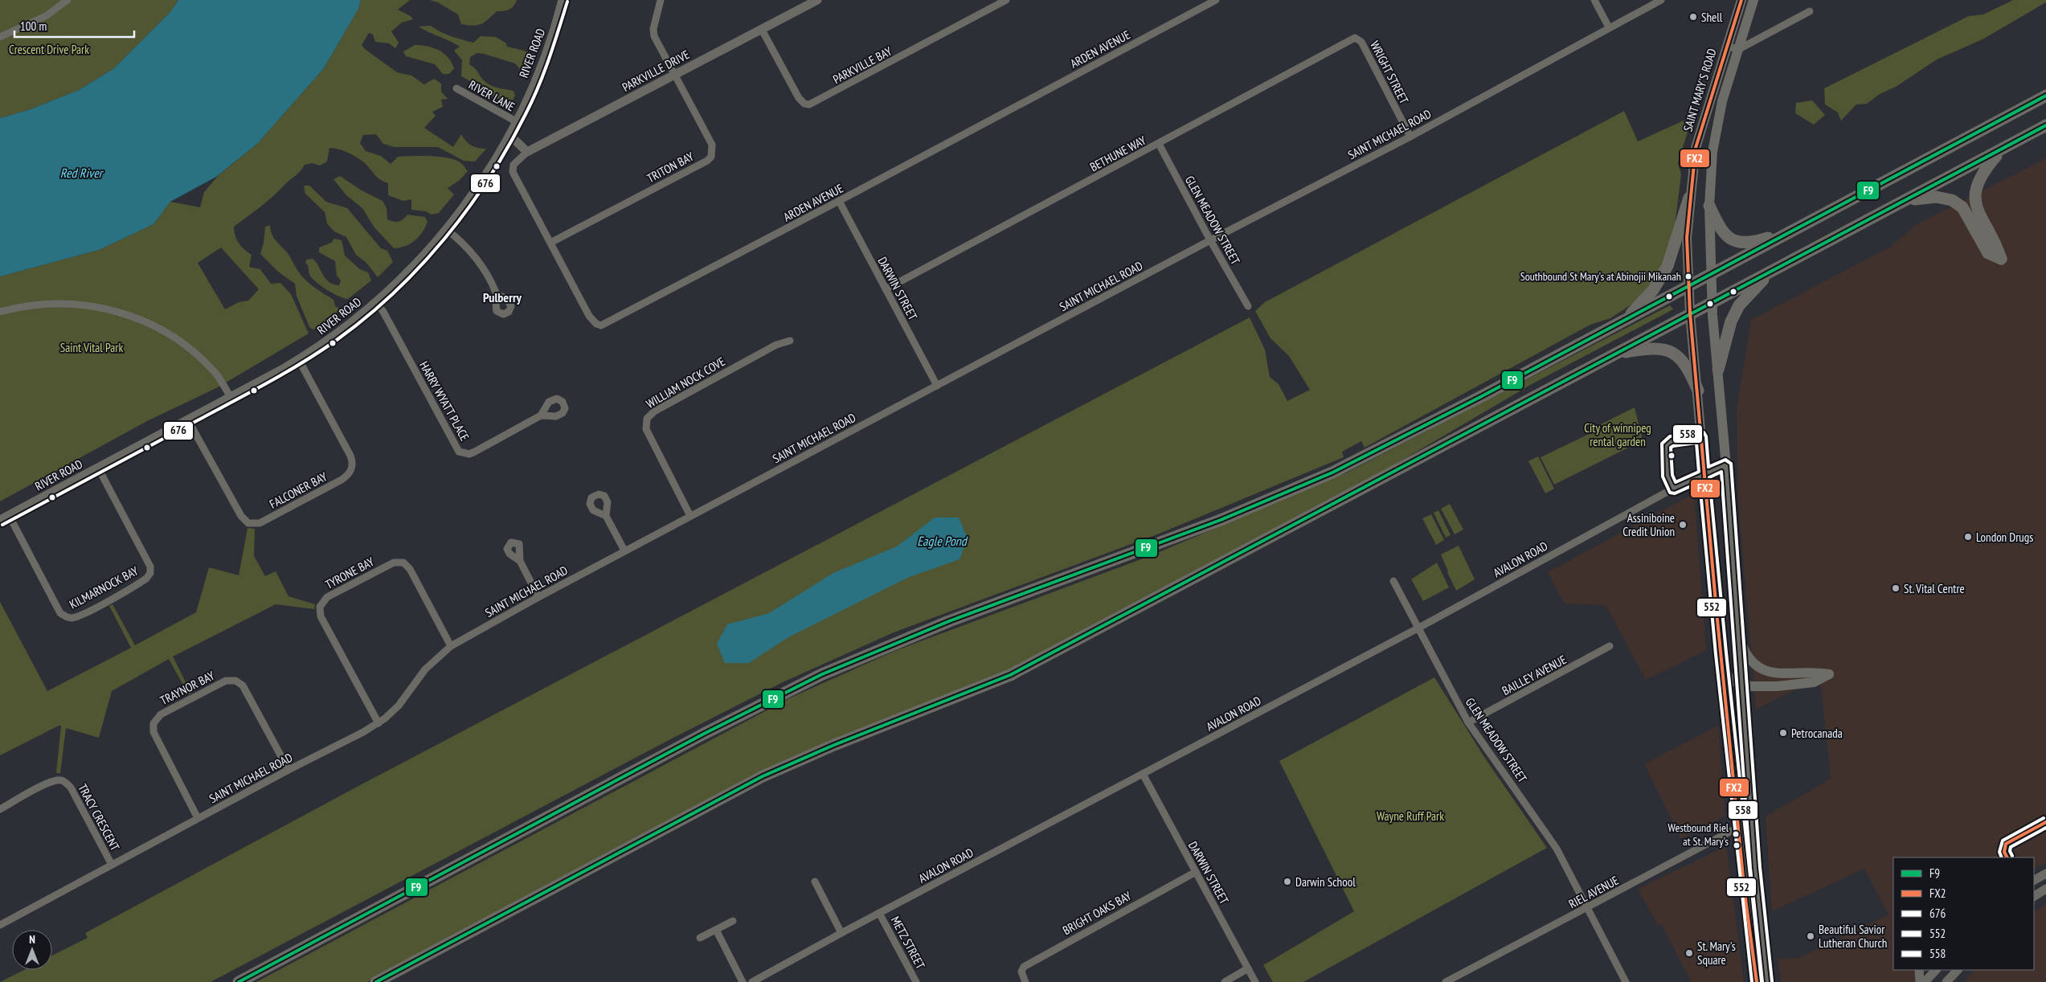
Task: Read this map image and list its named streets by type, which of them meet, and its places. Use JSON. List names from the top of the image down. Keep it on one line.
{"streets":{"main road":["SAINT MARY'S ROAD"],"street":["ARDEN AVENUE","RIVER ROAD","PARKVILLE BAY","PARKVILLE DRIVE","WRIGHT STREET","RIVER LANE","SAINT MICHAEL ROAD","BETHUNE WAY","TRITON BAY","GLEN MEADOW STREET","DARWIN STREET","WILLIAM NOCK COVE","HARRY WYATT PLACE","FALCONER BAY","AVALON ROAD","TYRONE BAY","KILMARNOCK BAY","BAILLEY AVENUE","TRAYNOR BAY","TRACY CRESCENT","RIEL AVENUE","BRIGHT OAKS BAY","METZ STREET"]},"crossings":[["ARDEN AVENUE","PARKVILLE DRIVE"],["ARDEN AVENUE","TRITON BAY"],["ARDEN AVENUE","DARWIN STREET"],["RIVER ROAD","RIVER LANE"],["RIVER ROAD","HARRY WYATT PLACE"],["RIVER ROAD","FALCONER BAY"],["RIVER ROAD","KILMARNOCK BAY"],["PARKVILLE BAY","PARKVILLE DRIVE"],["PARKVILLE DRIVE","TRITON BAY"],["WRIGHT STREET","SAINT MICHAEL ROAD"],["WRIGHT STREET","BETHUNE WAY"],["SAINT MARY'S ROAD","AVALON ROAD"],["SAINT MARY'S ROAD","RIEL AVENUE"],["SAINT MICHAEL ROAD","GLEN MEADOW STREET"],["SAINT MICHAEL ROAD","DARWIN STREET"],["SAINT MICHAEL ROAD","WILLIAM NOCK COVE"],["SAINT MICHAEL ROAD","TYRONE BAY"],["SAINT MICHAEL ROAD","TRAYNOR BAY"],["SAINT MICHAEL ROAD","TRACY CRESCENT"],["BETHUNE WAY","GLEN MEADOW STREET"],["BETHUNE WAY","DARWIN STREET"],["GLEN MEADOW STREET","AVALON ROAD"],["GLEN MEADOW STREET","BAILLEY AVENUE"],["GLEN MEADOW STREET","RIEL AVENUE"],["DARWIN STREET","AVALON ROAD"],["DARWIN STREET","BRIGHT OAKS BAY"],["AVALON ROAD","METZ STREET"]],"districts":["Pulberry"],"water":["Red River","Eagle Pond"],"parks":["Crescent Drive Park","Saint Vital Park","City of winnipeg rental garden","Wayne Ruff Park"],"places":["Shell","Southbound St Mary's at Abinojii Mikanah","Assiniboine Credit Union","London Drugs","St. Vital Centre","Petrocanada","Westbound Riel at St. Mary's","Darwin School","Beautiful Savior Lutheran Church","St. Mary's Square"],"lines":["transit line FX2","transit line 676","transit line F9","transit line 558","transit line 552"],"legend":["F9","FX2","676","552","558"],"scale_bar":"100 m","north":"top"}
